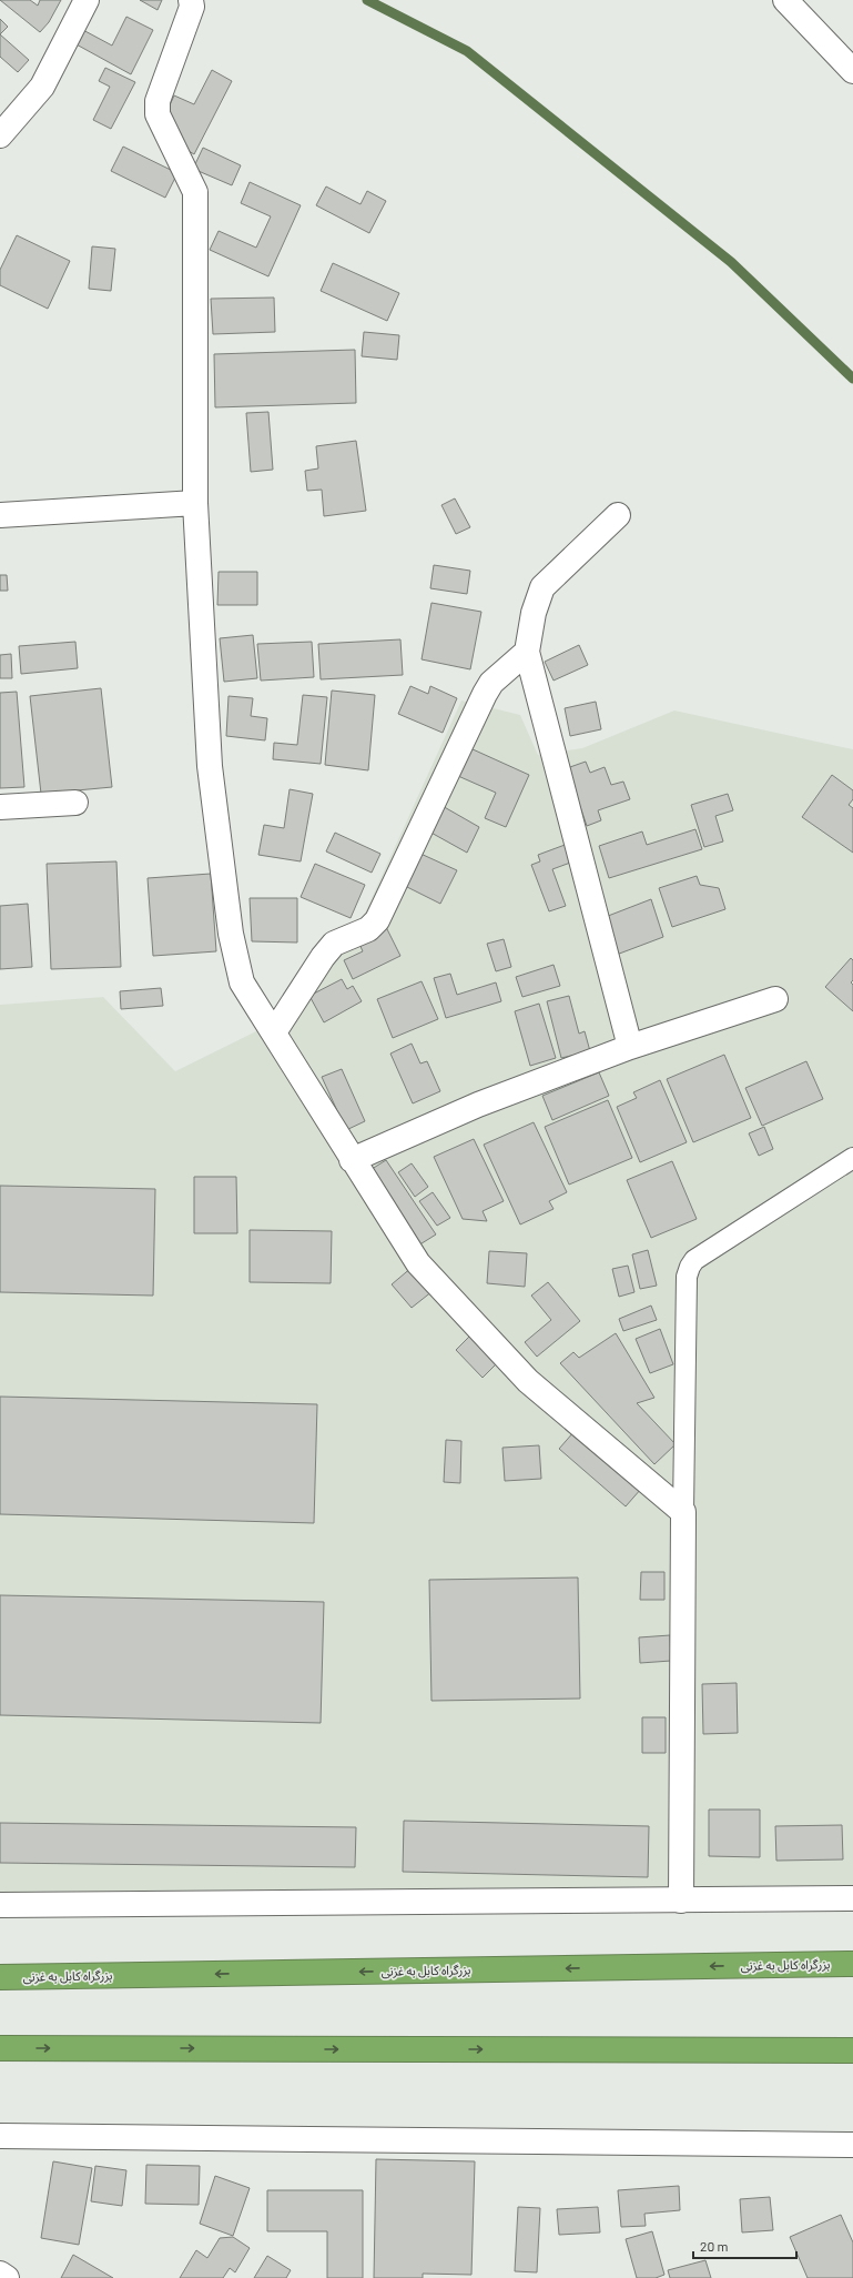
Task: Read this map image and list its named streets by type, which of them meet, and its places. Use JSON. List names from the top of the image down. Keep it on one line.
{"streets":{"highway":["بزرگراه کابل به غزنی"]},"scale_bar":"20 m"}
